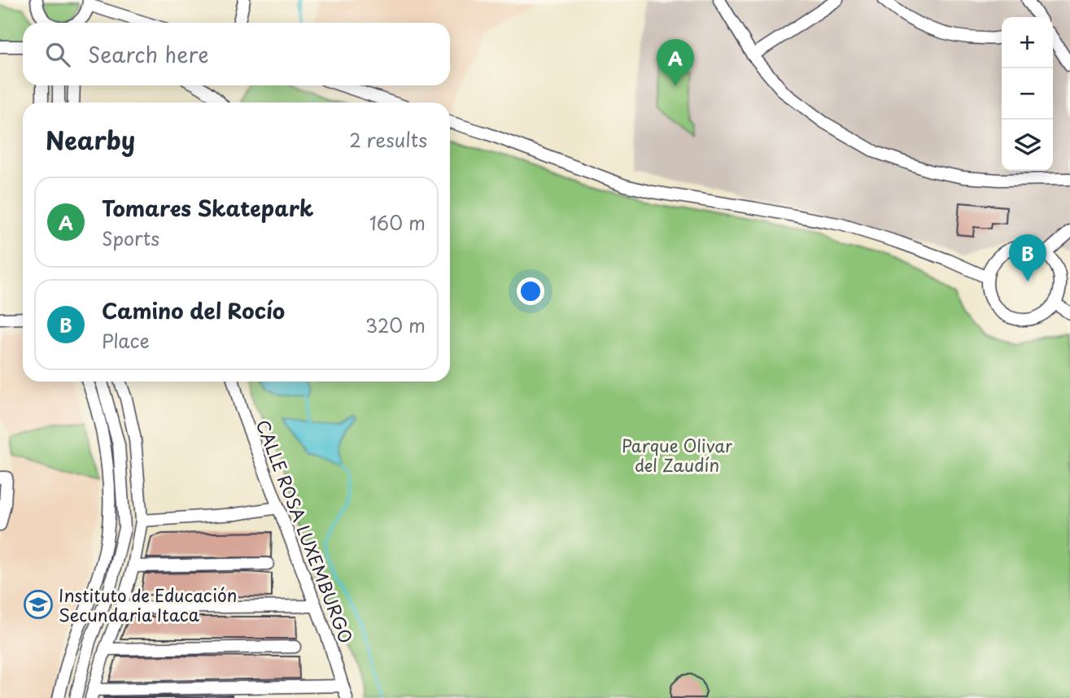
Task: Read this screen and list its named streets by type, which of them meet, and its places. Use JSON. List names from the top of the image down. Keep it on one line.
{"streets":{"street":["CALLE ROSA LUXEMBURGO"]},"parks":["Parque Olivar del Zaudín"],"places":{"school or university":["Instituto de Educación Secundaria Itaca"]},"page":{"map_buttons":["+","−"],"search":"Search here","pins":["A","B"],"heading":["Nearby","2 results"],"list":[{"mark":"A","name":"Tomares Skatepark","note":"Sports","value":"160 m"},{"mark":"B","name":"Camino del Rocío","note":"Place","value":"320 m"}]}}
